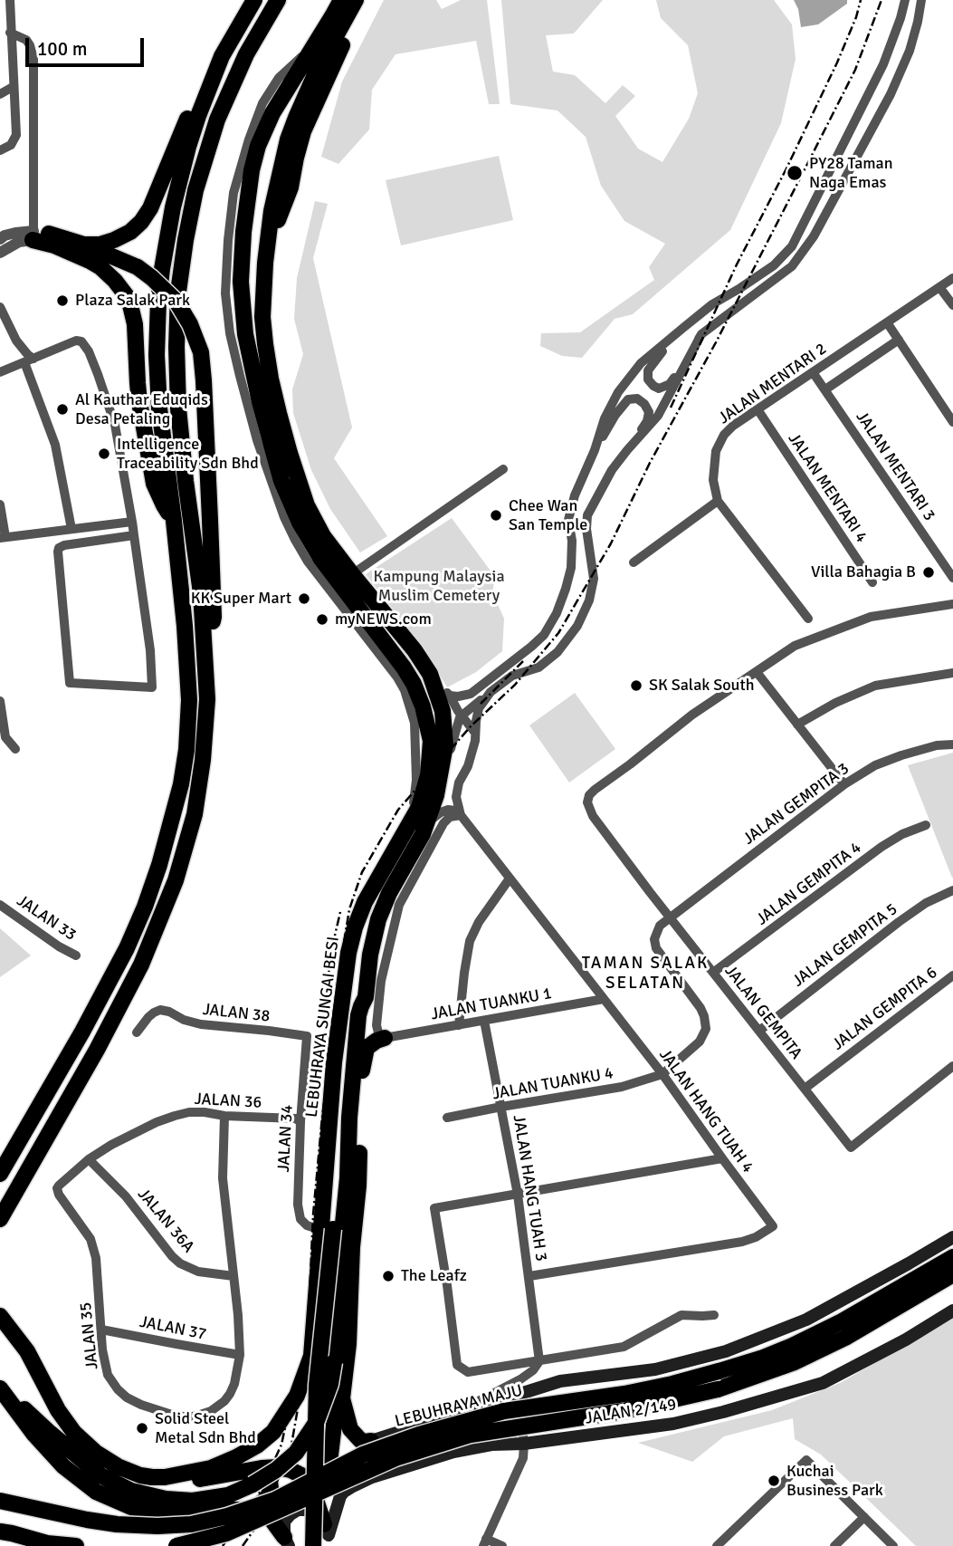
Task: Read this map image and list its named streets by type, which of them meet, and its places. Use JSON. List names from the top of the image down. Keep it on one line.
{"streets":{"highway":["LEBUHRAYA SUNGAI BESI","LEBUHRAYA MAJU"],"main road":["JALAN 2/149"],"street":["JALAN MENTARI 2","JALAN MENTARI 3","JALAN MENTARI 4","JALAN GEMPITA 3","JALAN GEMPITA 4","JALAN 33","JALAN GEMPITA 5","JALAN TUANKU 1","JALAN GEMPITA 6","JALAN GEMPITA","JALAN 38","JALAN TUANKU 4","JALAN 36","JALAN HANG TUAH 4","JALAN 34","JALAN HANG TUAH 3","JALAN 36A","JALAN 37","JALAN 35"]},"crossings":[["JALAN MENTARI 2","JALAN MENTARI 3"],["JALAN MENTARI 2","JALAN MENTARI 4"],["JALAN GEMPITA 3","JALAN GEMPITA"],["JALAN GEMPITA 4","JALAN GEMPITA"],["JALAN GEMPITA 5","JALAN GEMPITA"],["JALAN TUANKU 1","JALAN HANG TUAH 4"],["JALAN TUANKU 1","JALAN HANG TUAH 3"],["JALAN GEMPITA 6","JALAN GEMPITA"],["JALAN 38","JALAN 34"],["LEBUHRAYA SUNGAI BESI","JALAN 34"],["JALAN TUANKU 4","JALAN HANG TUAH 4"],["JALAN TUANKU 4","JALAN HANG TUAH 3"],["JALAN 36","JALAN 34"],["JALAN 36","JALAN 36A"],["JALAN 36","JALAN 35"],["JALAN HANG TUAH 4","JALAN HANG TUAH 3"],["JALAN 36A","JALAN 35"],["JALAN 37","JALAN 35"]],"districts":["TAMAN SALAK SELATAN"],"parks":["Kampung Malaysia Muslim Cemetery"],"places":["PY28 Taman Naga Emas","Plaza Salak Park","Al Kauthar Eduqids Desa Petaling","Intelligence Traceability Sdn Bhd","Chee Wan San Temple","Villa Bahagia B","KK Super Mart","myNEWS.com","SK Salak South","The Leafz","Solid Steel Metal Sdn Bhd","Kuchai Business Park"],"scale_bar":"100 m"}
